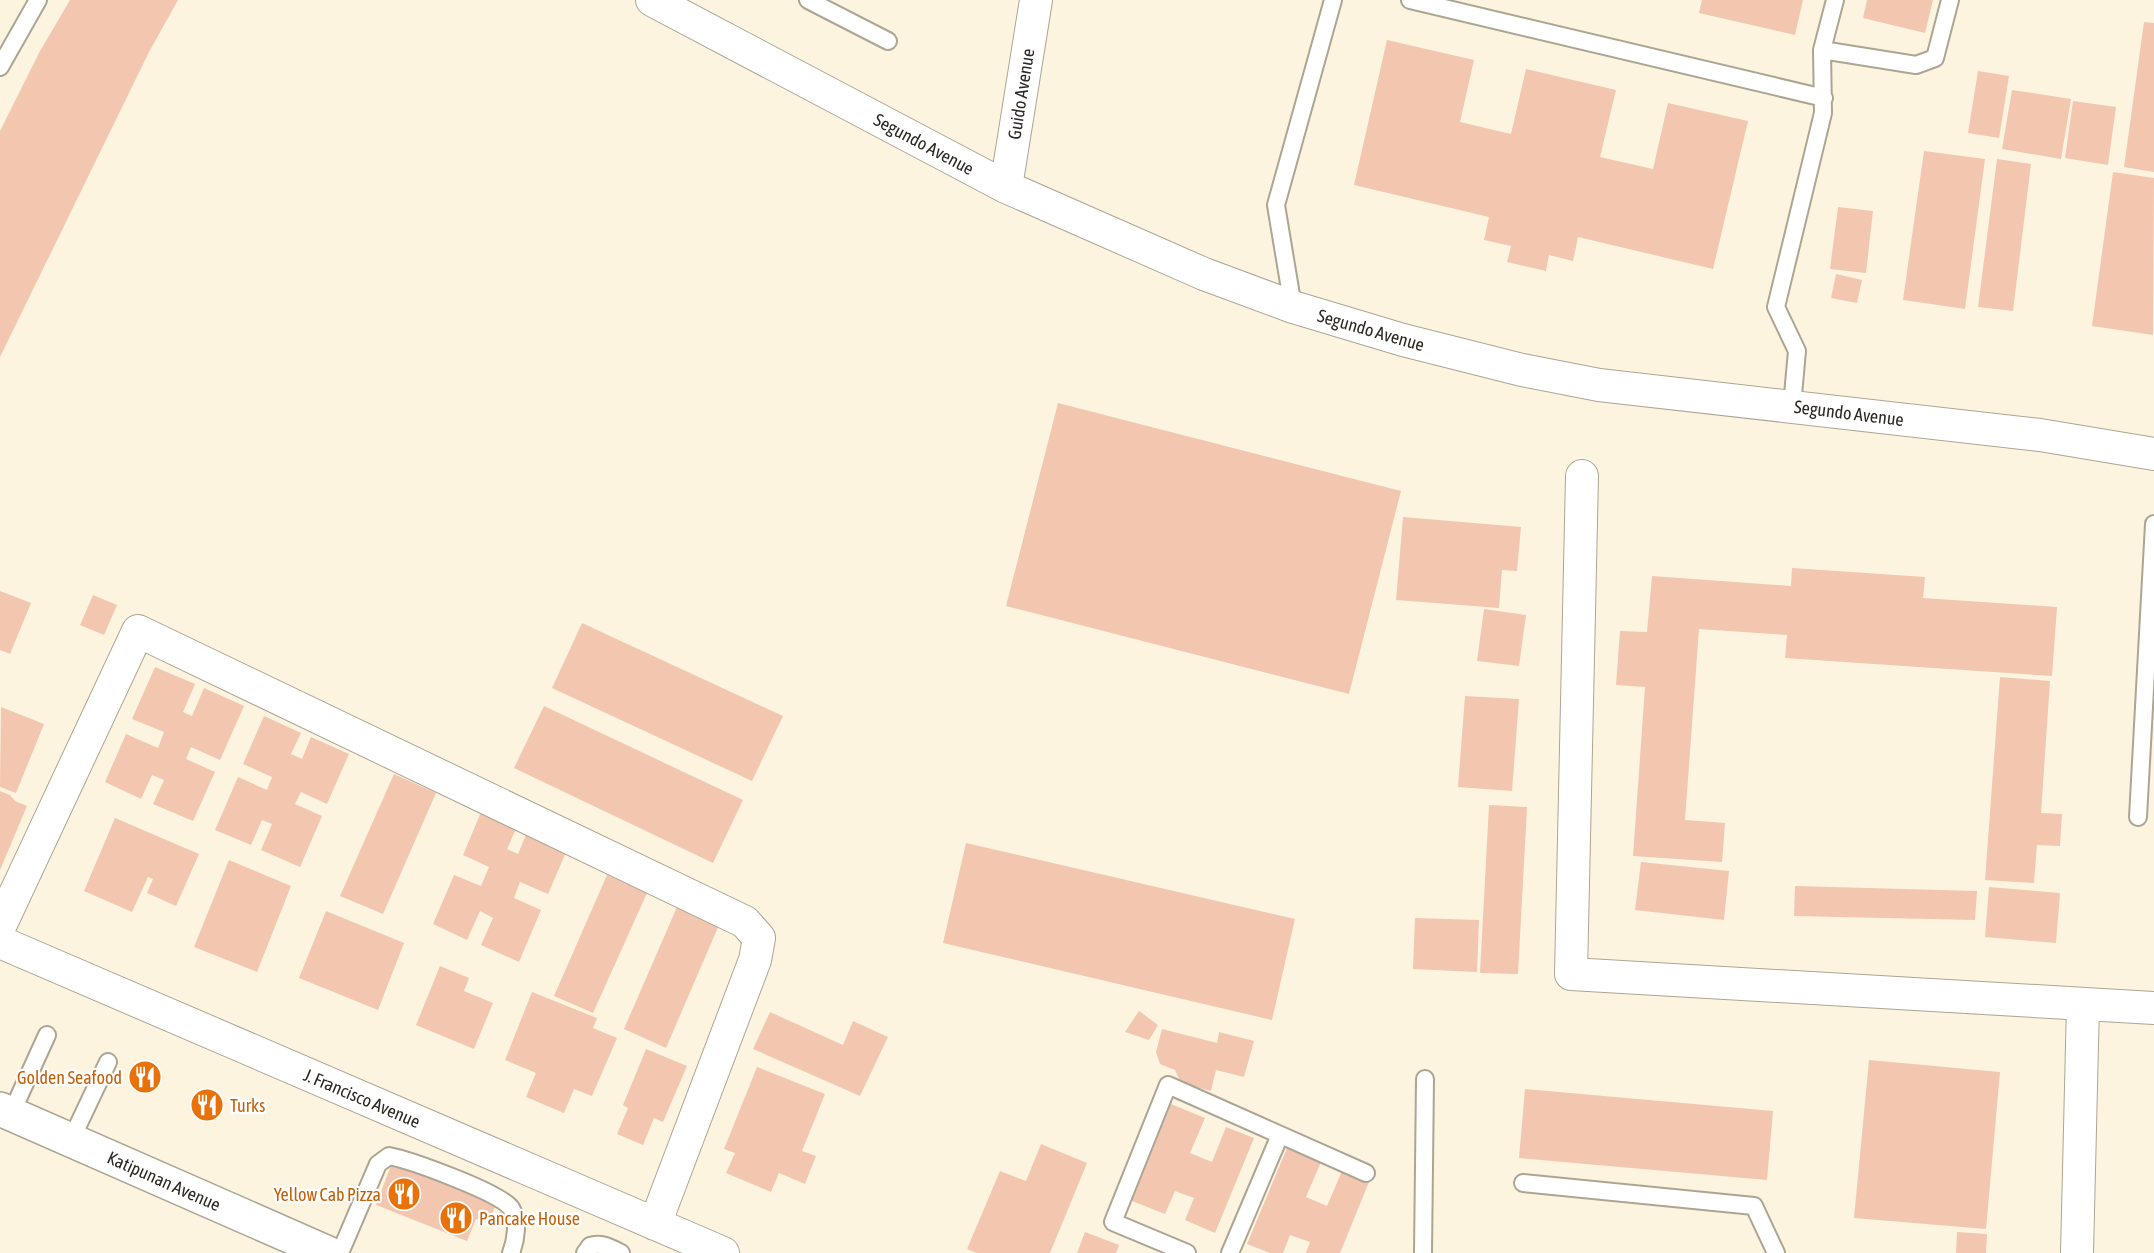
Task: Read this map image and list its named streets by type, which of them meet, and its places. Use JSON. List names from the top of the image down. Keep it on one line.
{"streets":{"street":["Guido Avenue","Segundo Avenue","J. Francisco Avenue","Katipunan Avenue"]},"crossings":[["Guido Avenue","Segundo Avenue"]],"places":{"restaurant":["Golden Seafood","Turks","Yellow Cab Pizza","Pancake House"]}}
